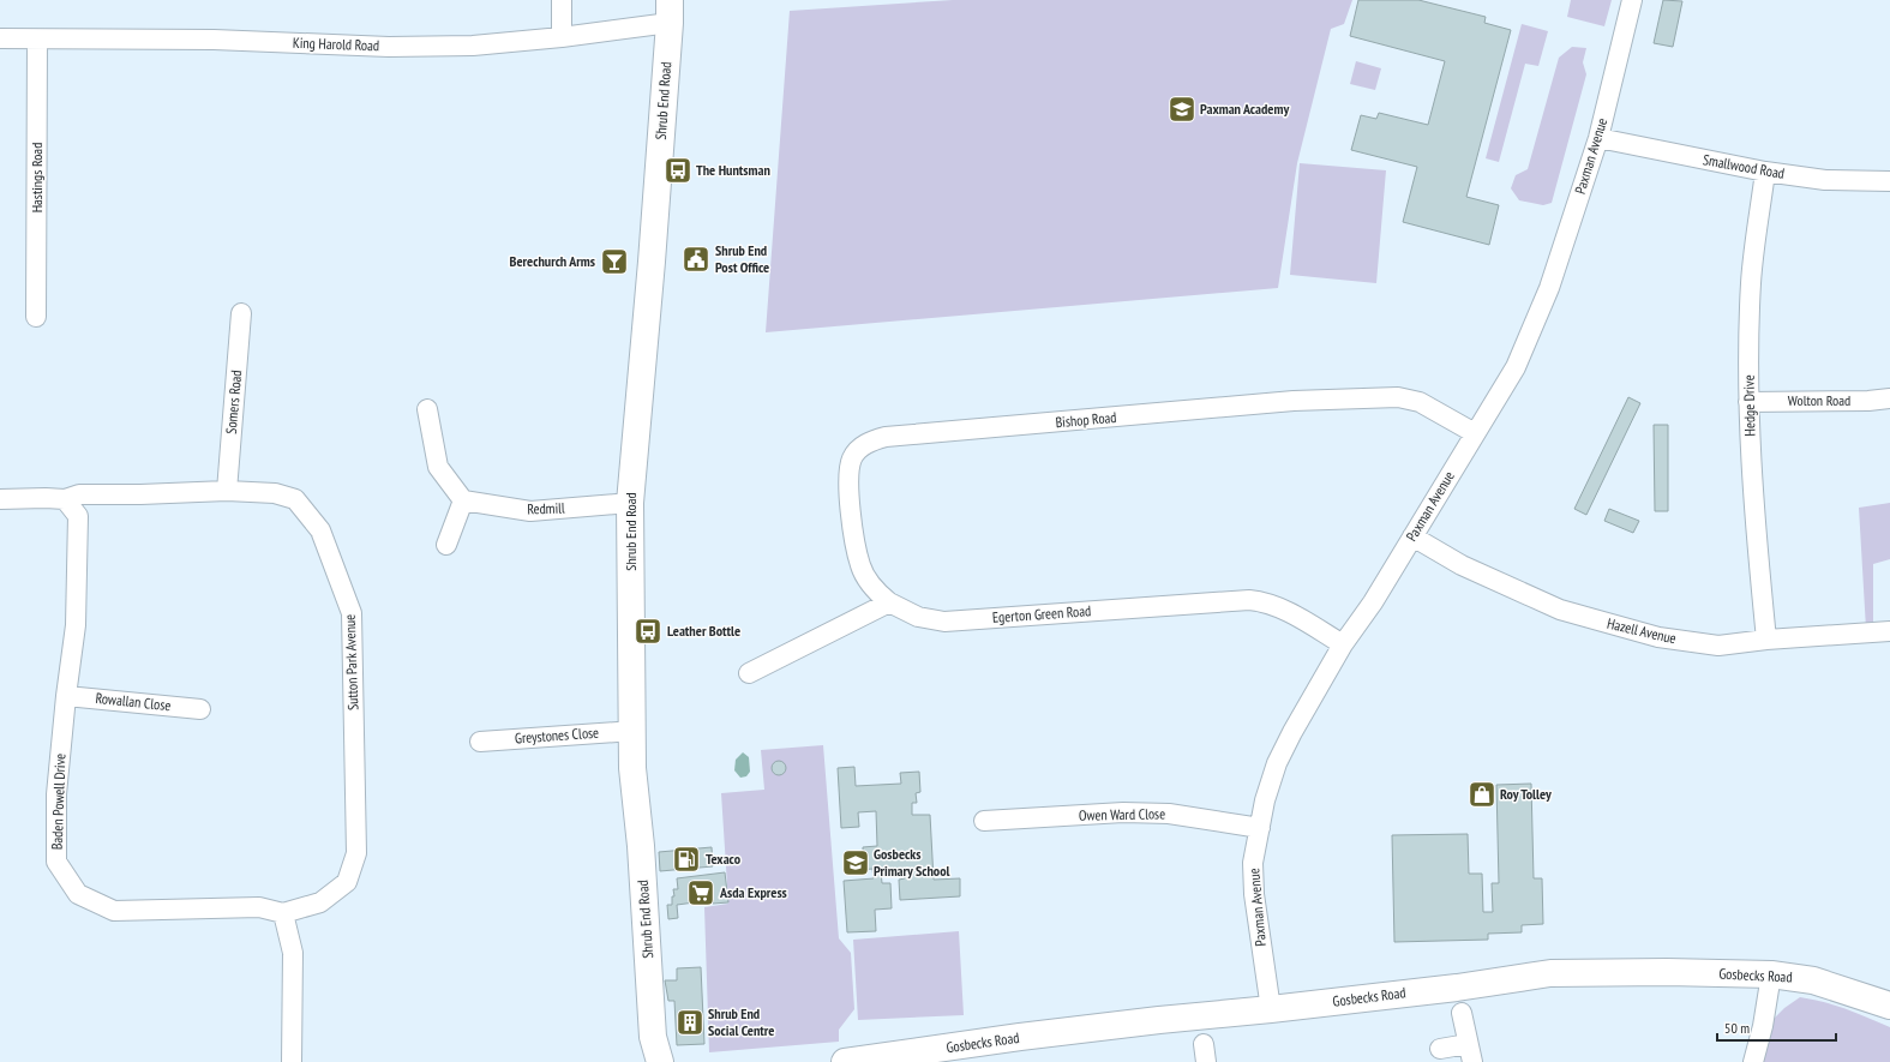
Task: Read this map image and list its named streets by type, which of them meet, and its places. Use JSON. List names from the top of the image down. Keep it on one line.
{"streets":{"street":["King Harold Road","Shrub End Road","Paxman Avenue","Smallwood Road","Hastings Road","Wolton Road","Somers Road","Hedge Drive","Bishop Road","Redmill","Egerton Green Road","Hazell Avenue","Sutton Park Avenue","Rowallan Close","Greystones Close","Baden Powell Drive","Owen Ward Close","Gosbecks Road"]},"crossings":[["King Harold Road","Shrub End Road"],["King Harold Road","Hastings Road"],["Shrub End Road","Redmill"],["Shrub End Road","Greystones Close"],["Paxman Avenue","Smallwood Road"],["Paxman Avenue","Bishop Road"],["Paxman Avenue","Egerton Green Road"],["Paxman Avenue","Hazell Avenue"],["Paxman Avenue","Owen Ward Close"],["Paxman Avenue","Gosbecks Road"],["Smallwood Road","Hedge Drive"],["Wolton Road","Hedge Drive"],["Somers Road","Sutton Park Avenue"],["Hedge Drive","Hazell Avenue"],["Bishop Road","Egerton Green Road"],["Sutton Park Avenue","Baden Powell Drive"],["Rowallan Close","Baden Powell Drive"]],"places":{"school or university":["Paxman Academy","Gosbecks Primary School"],"bus stop":["The Huntsman","Leather Bottle"],"public building":["Shrub End Post Office"],"bar":["Berechurch Arms"],"shop":["Roy Tolley"],"fuel station":["Texaco"],"supermarket":["Asda Express"],"building":["Shrub End Social Centre"]},"scale_bar":"50 m"}
